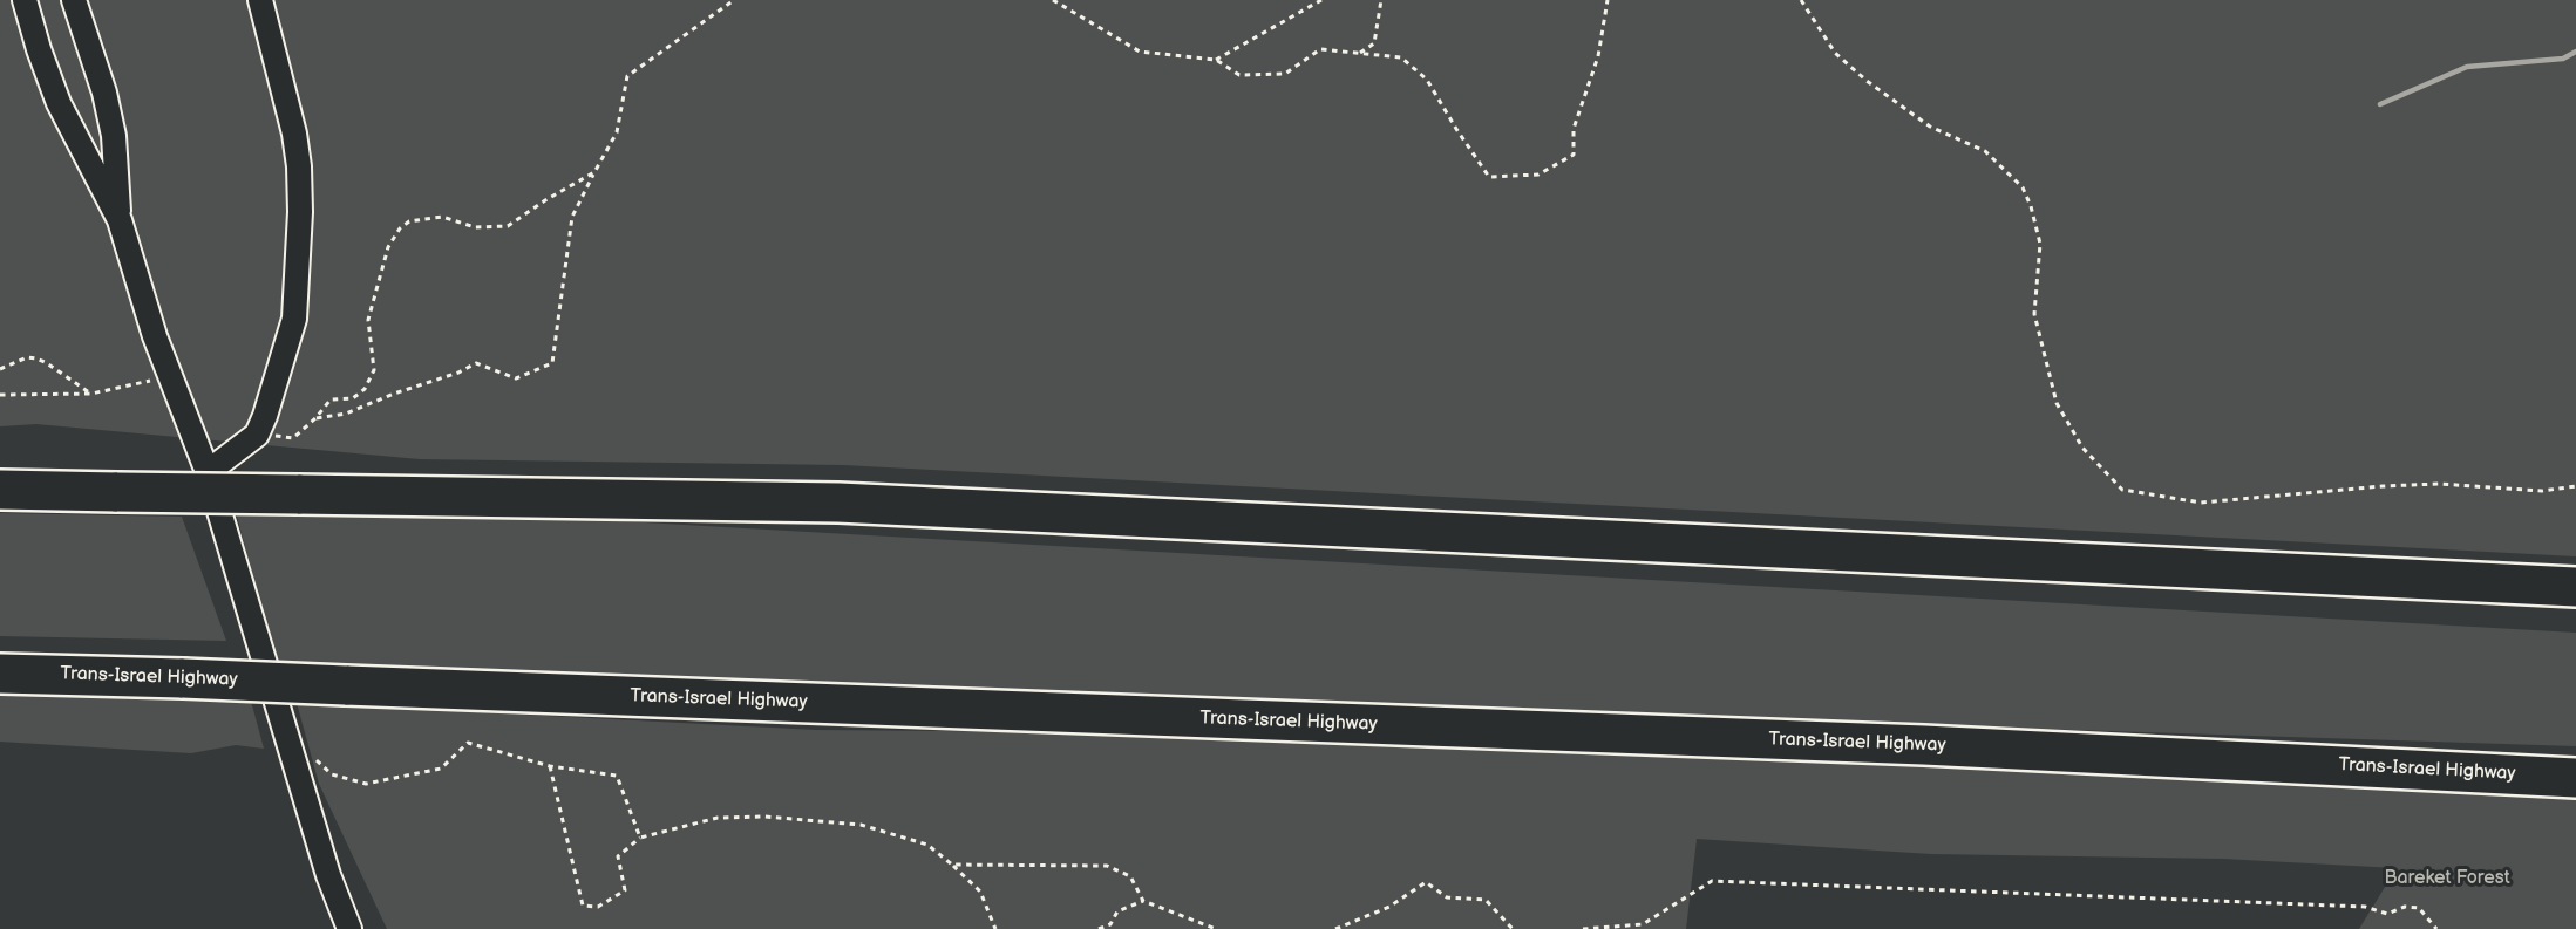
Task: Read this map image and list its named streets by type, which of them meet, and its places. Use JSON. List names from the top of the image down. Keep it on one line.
{"streets":{"highway":["Trans-Israel Highway"]},"parks":["Bareket Forest"]}
